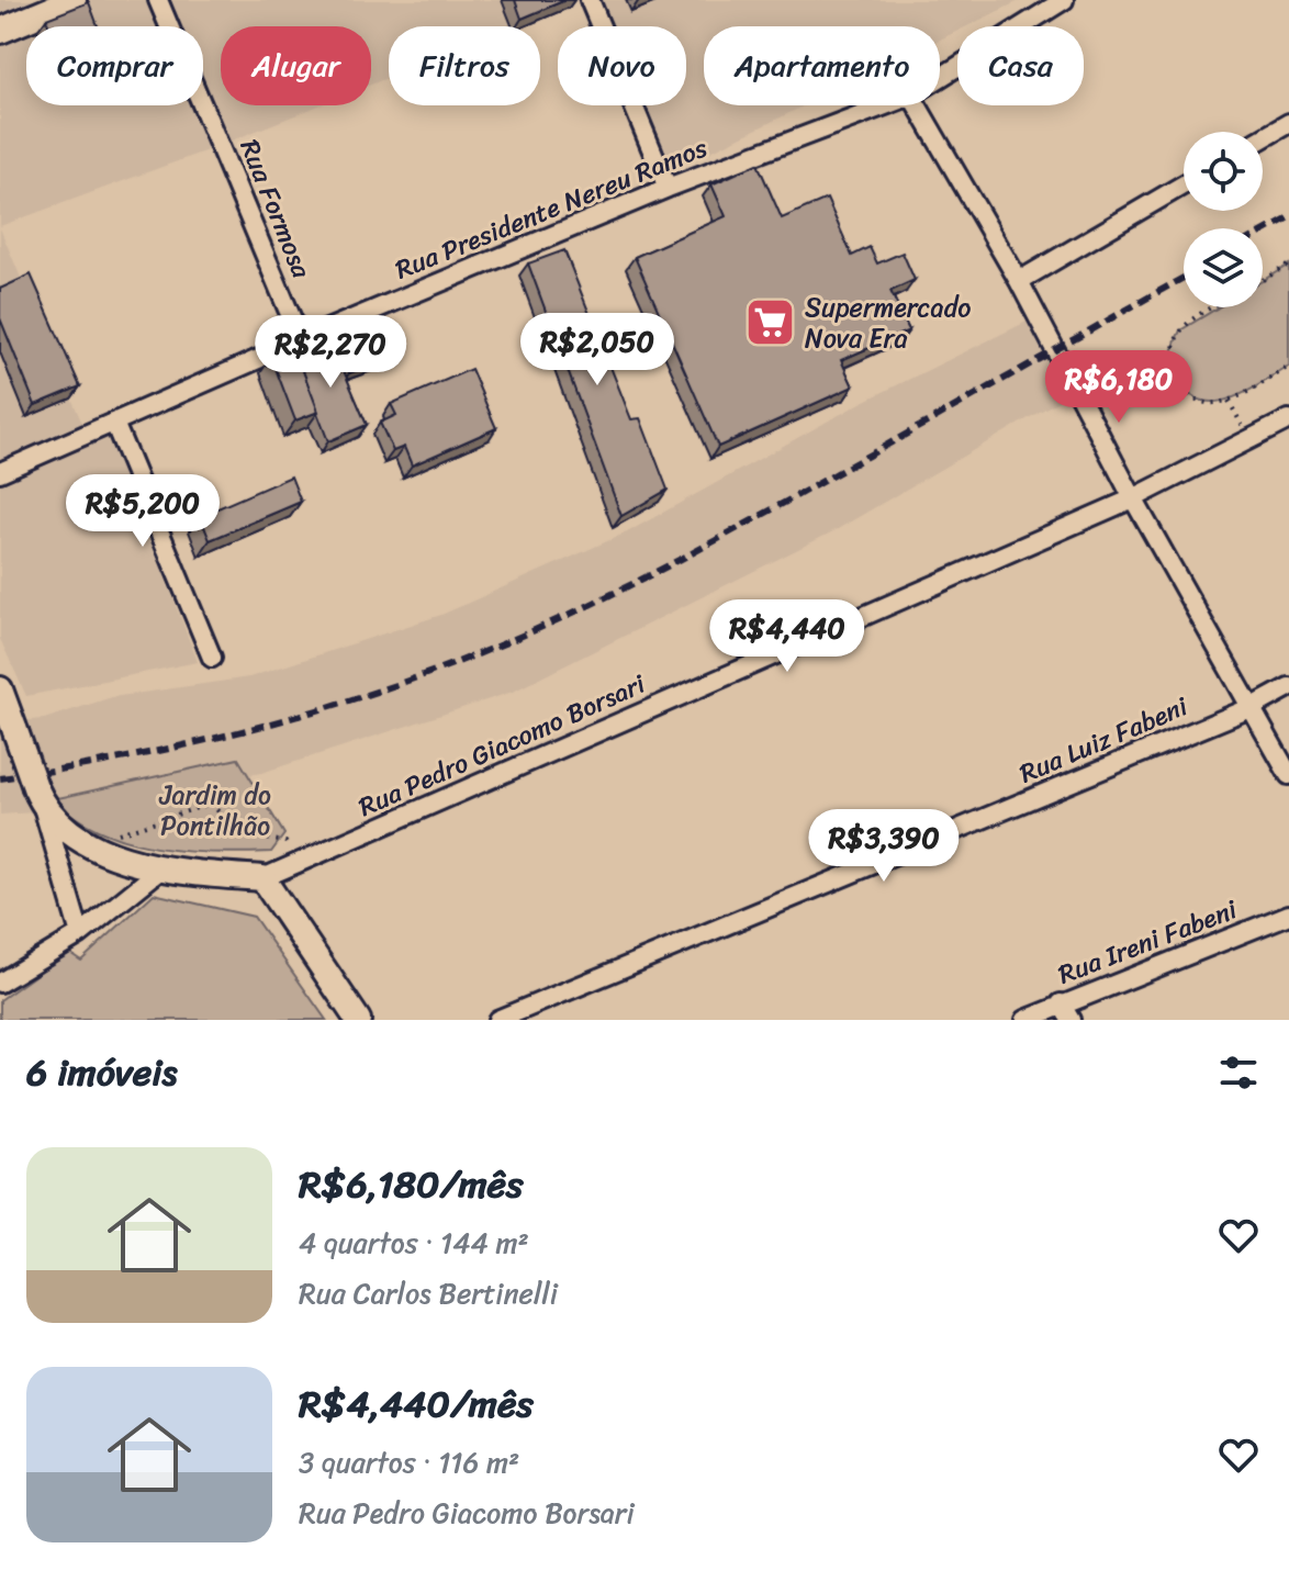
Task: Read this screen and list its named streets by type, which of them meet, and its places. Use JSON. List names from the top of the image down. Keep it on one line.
{"streets":{"street":["Rua Formosa","Rua Presidente Nereu Ramos","Rua Luiz Fabeni","Rua Pedro Giacomo Borsari","Rua Ireni Fabeni"]},"crossings":[["Rua Formosa","Rua Presidente Nereu Ramos"]],"parks":["Jardim do Pontilhão"],"places":{"supermarket":["Supermercado Nova Era"]},"page":{"chip":["Comprar","Alugar","Filtros","Novo","Apartamento","Casa"],"price":["R$2,050","R$2,270","R$6,180","R$5,200","R$4,440","R$3,390"],"heading":"6 imóveis","list":[{"name":"R$6,180/mês","note":"4 quartos · 144 m² · Rua Carlos Bertinelli"},{"name":"R$4,440/mês","note":"3 quartos · 116 m² · Rua Pedro Giacomo Borsari"}]}}
